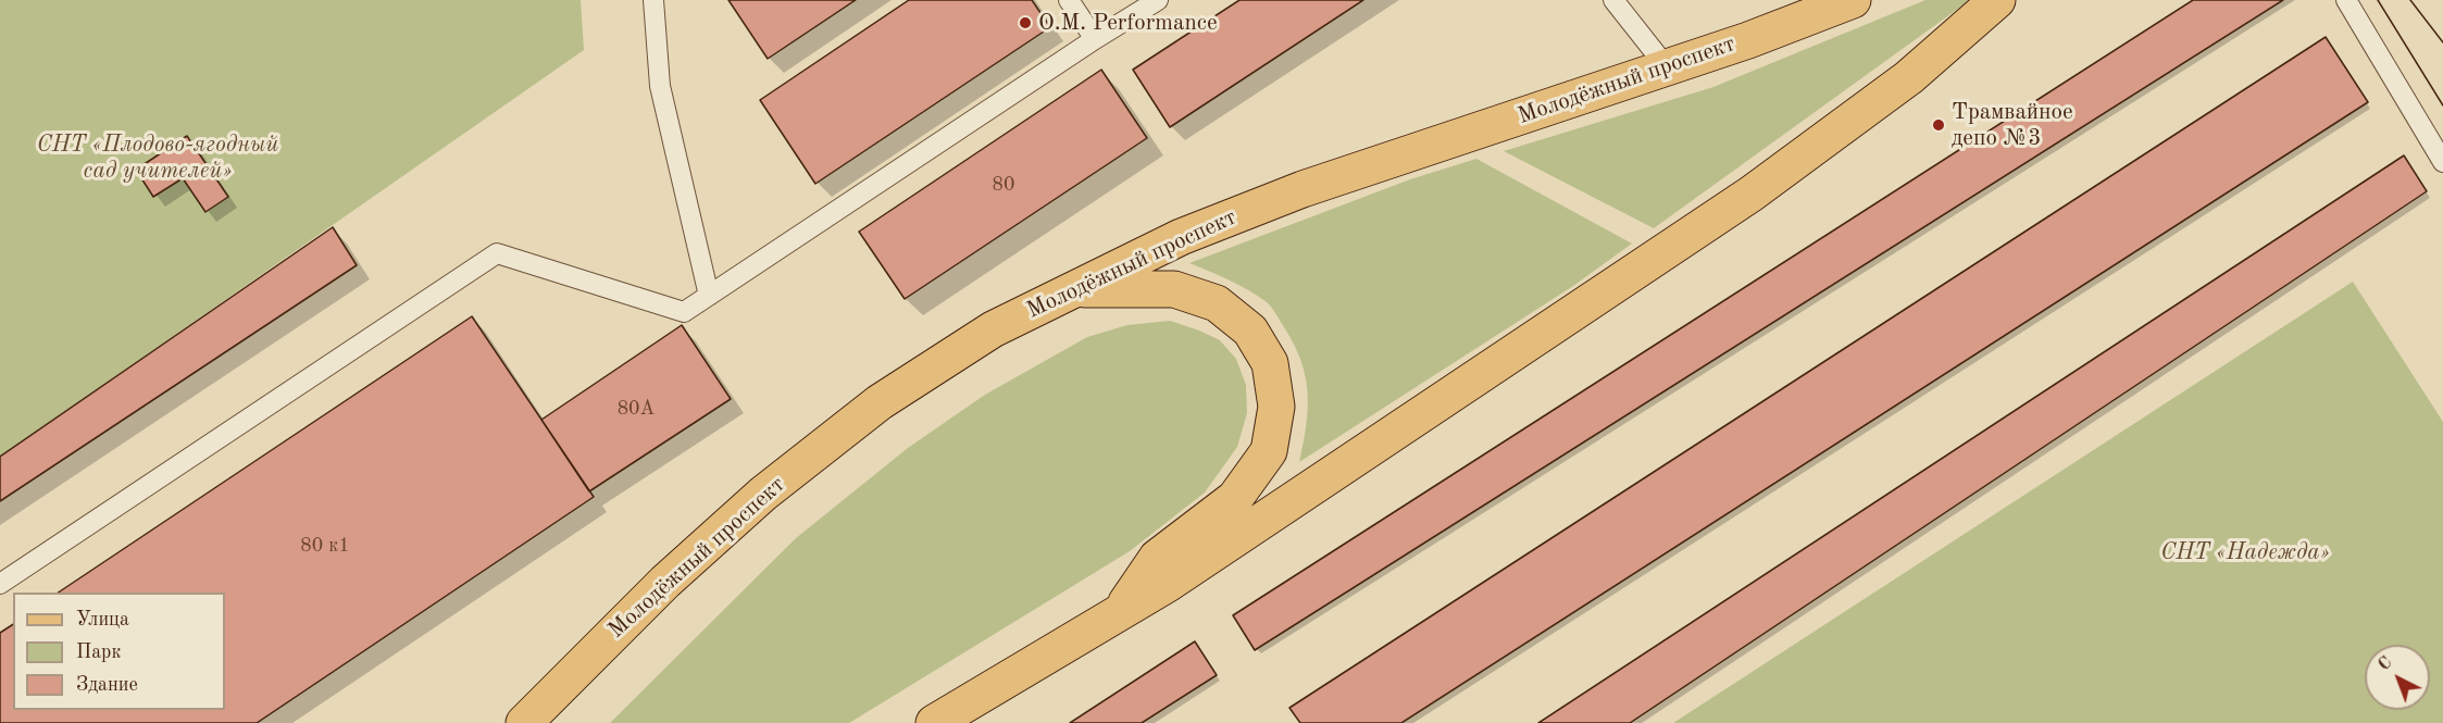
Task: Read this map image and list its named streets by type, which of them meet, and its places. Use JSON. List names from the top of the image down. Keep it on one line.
{"streets":{"main road":["Молодёжный проспект"]},"parks":["СНТ «Плодово-ягодный сад учителей»","СНТ «Надежда»"],"places":["O.M. Performance","Трамвайное депо №3"],"house_numbers":["80","80А","80 к1"],"legend":["Улица","Парк","Здание"],"north":"top left"}
